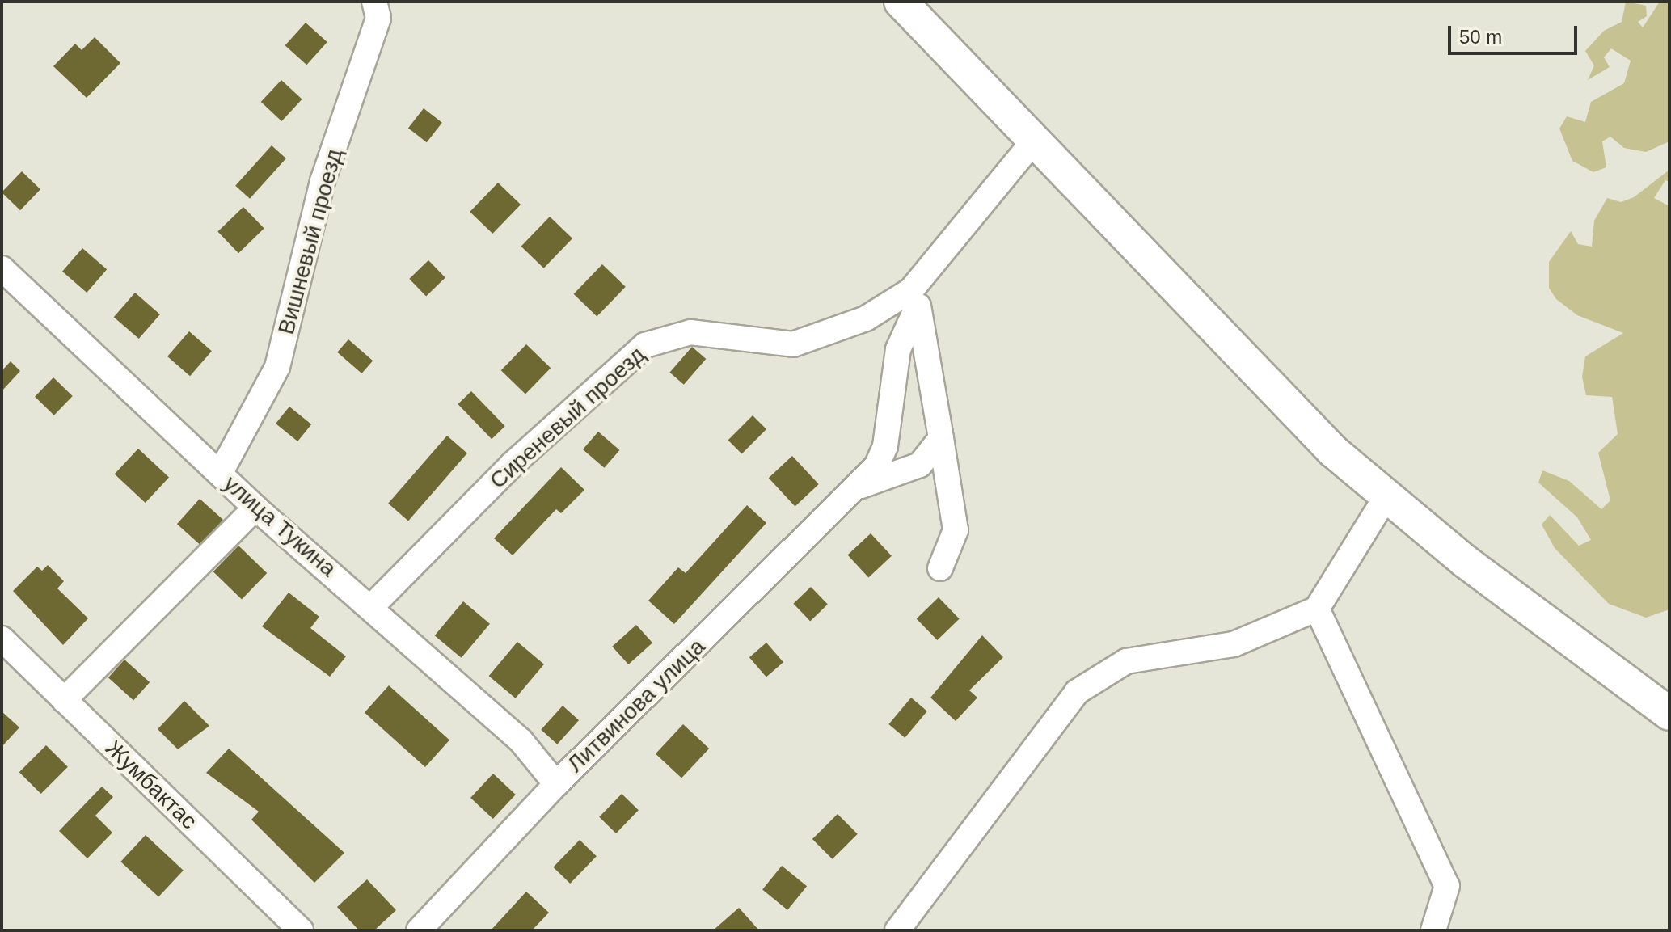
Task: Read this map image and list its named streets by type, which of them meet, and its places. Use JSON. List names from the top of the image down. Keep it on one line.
{"streets":{"street":["Вишневый проезд","Сиреневый проезд","улица Тукина","Литвинова улица","Жумбактас"]},"crossings":[["Вишневый проезд","улица Тукина"],["Сиреневый проезд","улица Тукина"],["улица Тукина","Литвинова улица"]],"scale_bar":"50 m"}
